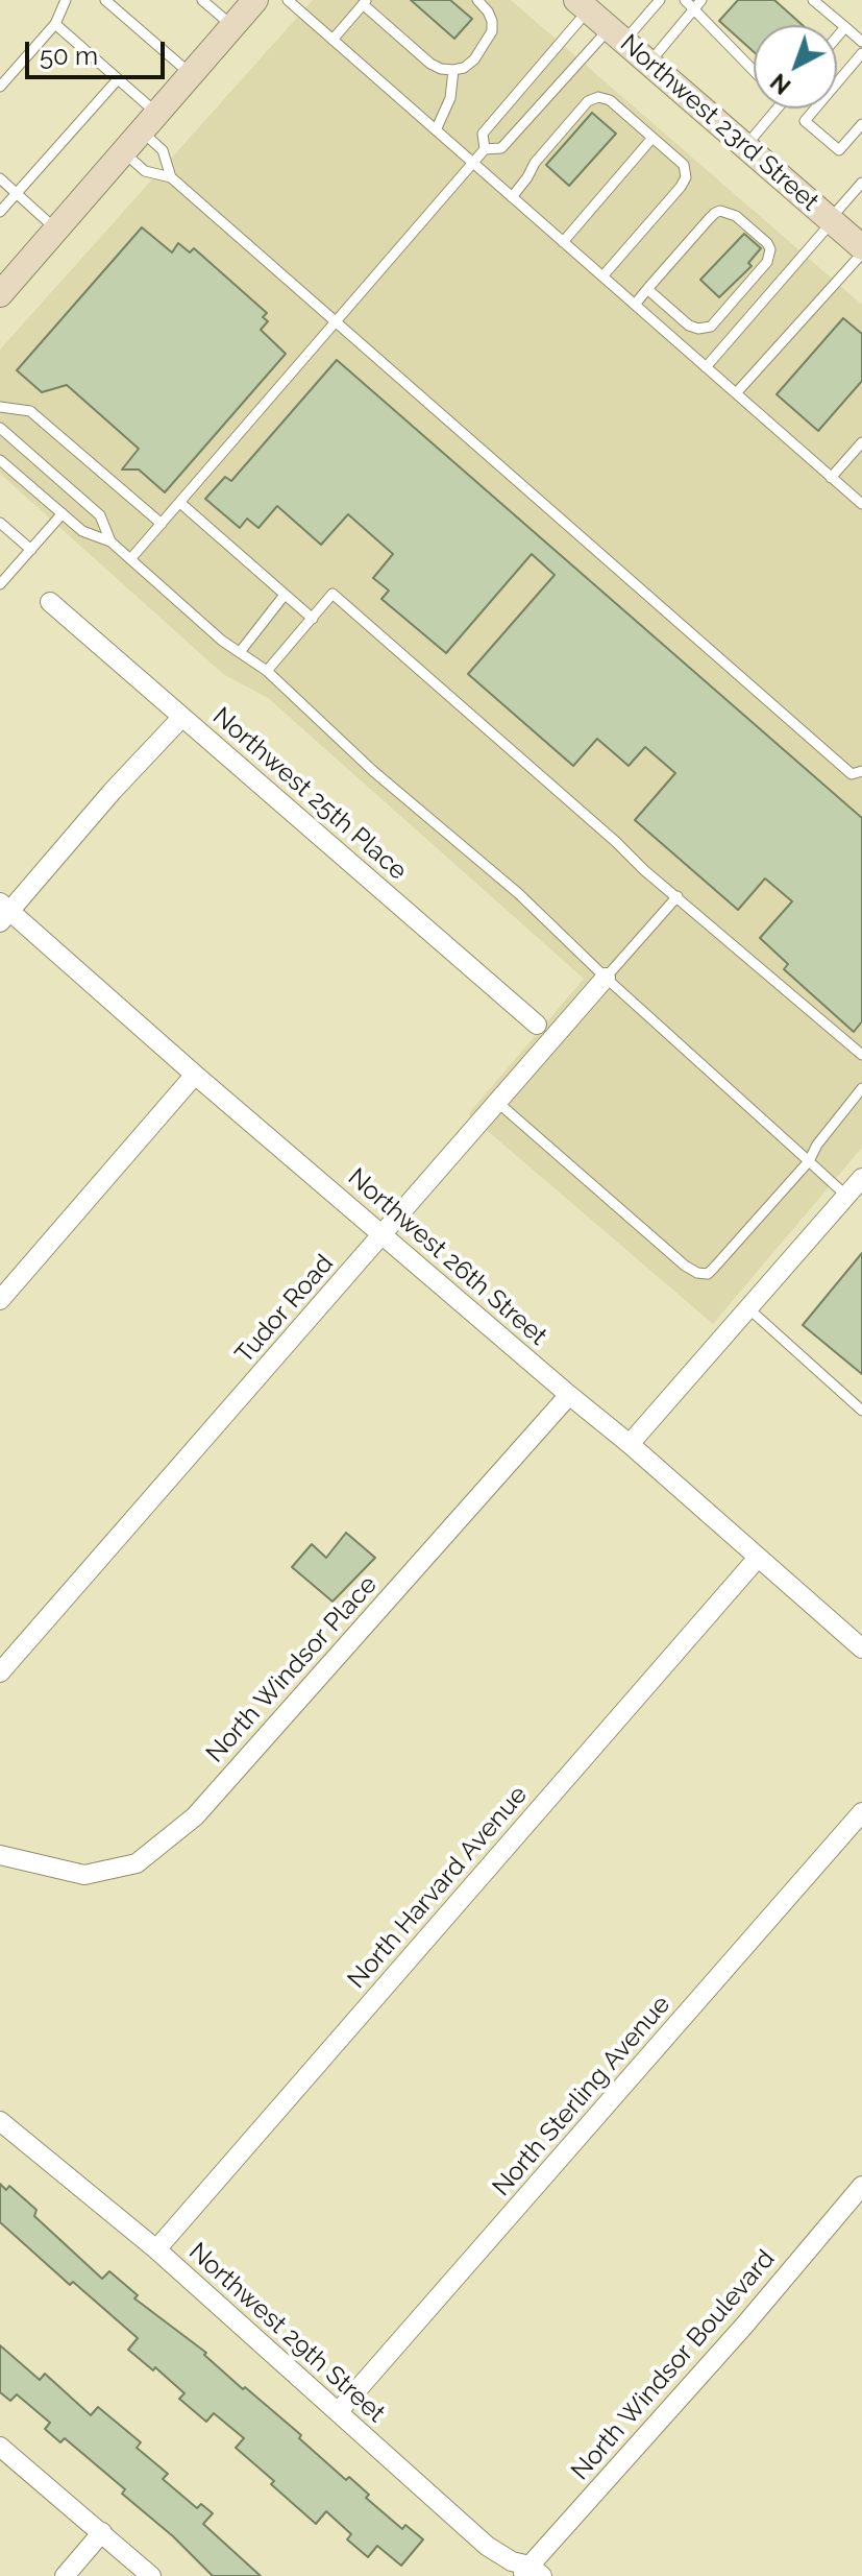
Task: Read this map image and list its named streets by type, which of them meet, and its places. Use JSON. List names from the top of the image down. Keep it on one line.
{"streets":{"main road":["Northwest 23rd Street"],"street":["Northwest 25th Place","Northwest 26th Street","Tudor Road","North Windsor Place","North Harvard Avenue","North Sterling Avenue","Northwest 29th Street","North Windsor Boulevard"]},"crossings":[["Northwest 26th Street","Tudor Road"],["Northwest 26th Street","North Windsor Place"],["Northwest 26th Street","North Harvard Avenue"],["North Harvard Avenue","Northwest 29th Street"],["North Sterling Avenue","Northwest 29th Street"],["Northwest 29th Street","North Windsor Boulevard"]],"scale_bar":"50 m","north":"bottom left"}
